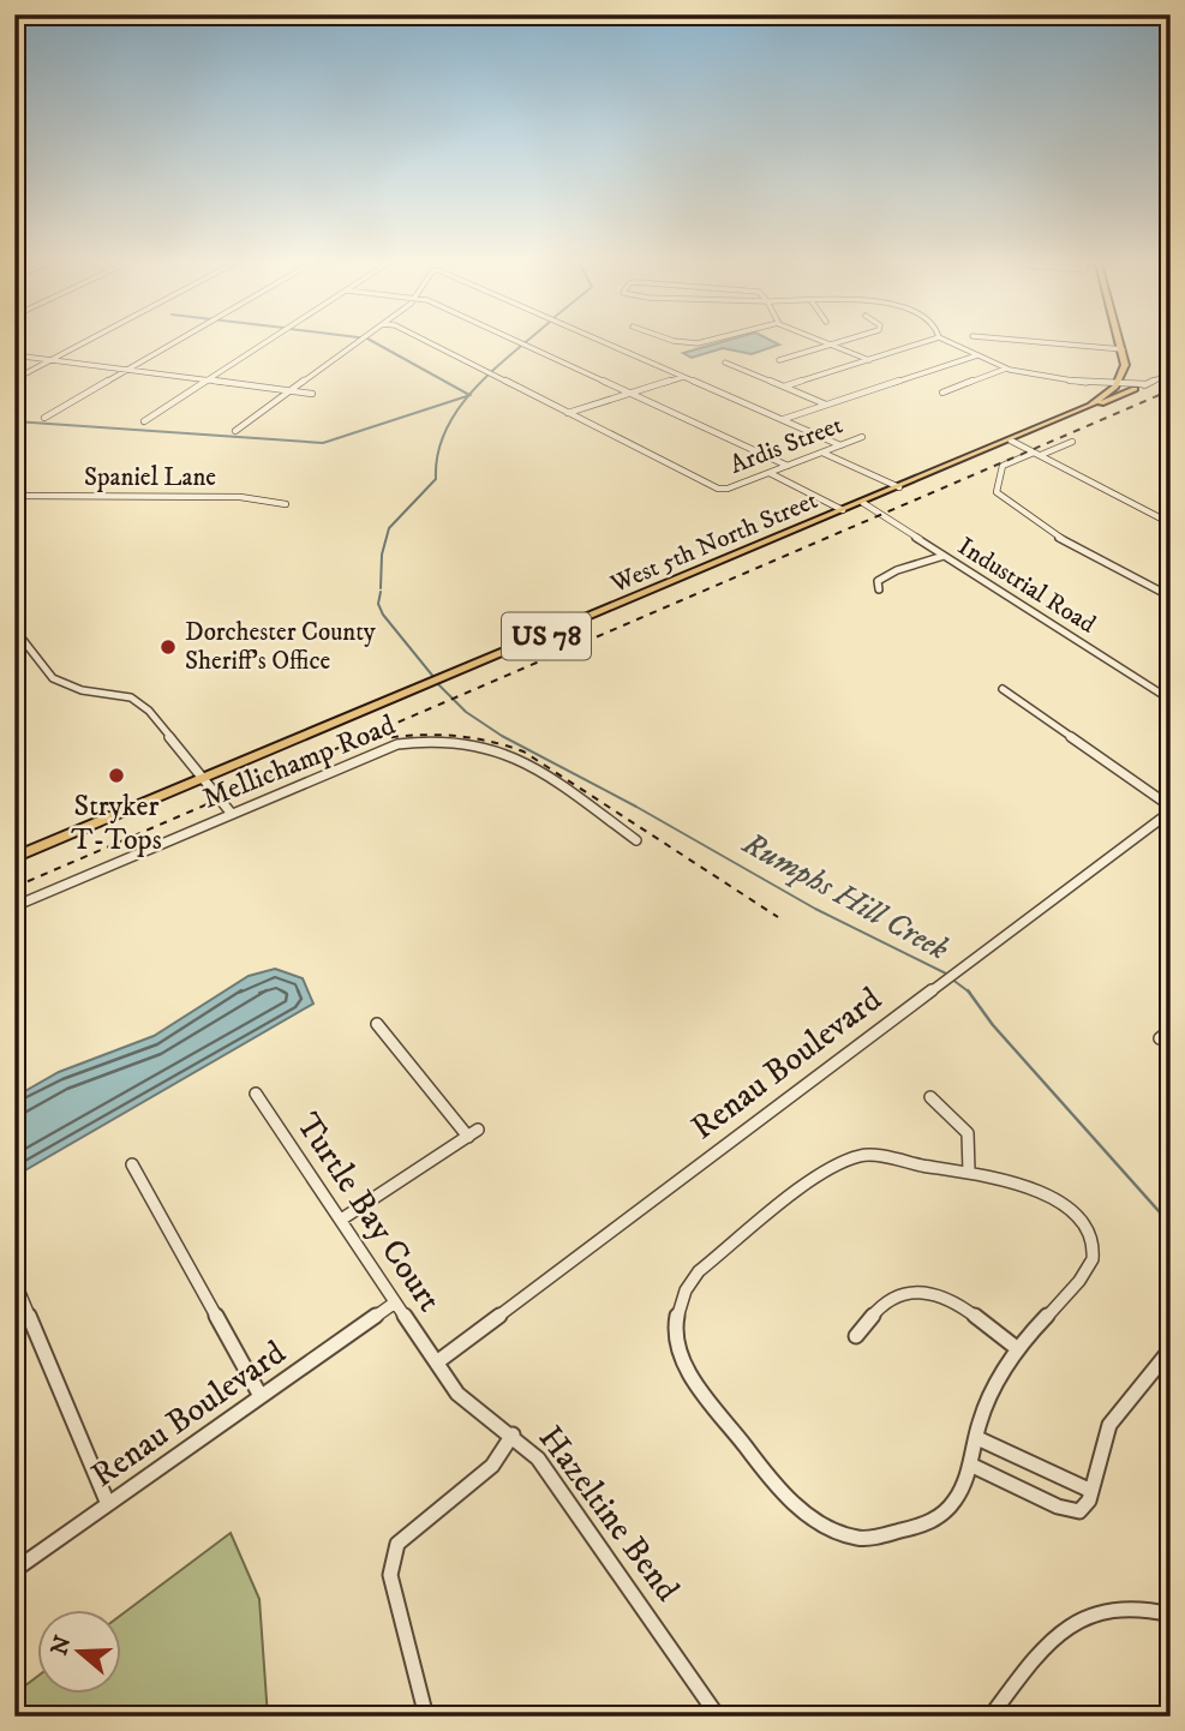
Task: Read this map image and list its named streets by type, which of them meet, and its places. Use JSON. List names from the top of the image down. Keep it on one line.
{"streets":{"main road":["West 5th North Street","US 78"],"street":["Ardis Street","Spaniel Lane","Industrial Road","Mellichamp Road","Renau Boulevard","Turtle Bay Court","Hazeltine Bend"]},"crossings":[["West 5th North Street","Industrial Road"],["Renau Boulevard","Turtle Bay Court"],["Renau Boulevard","Hazeltine Bend"],["Turtle Bay Court","Hazeltine Bend"]],"water":["Rumphs Hill Creek"],"places":["Dorchester County Sheriff's Office","Stryker T-Tops"],"north":"left"}
